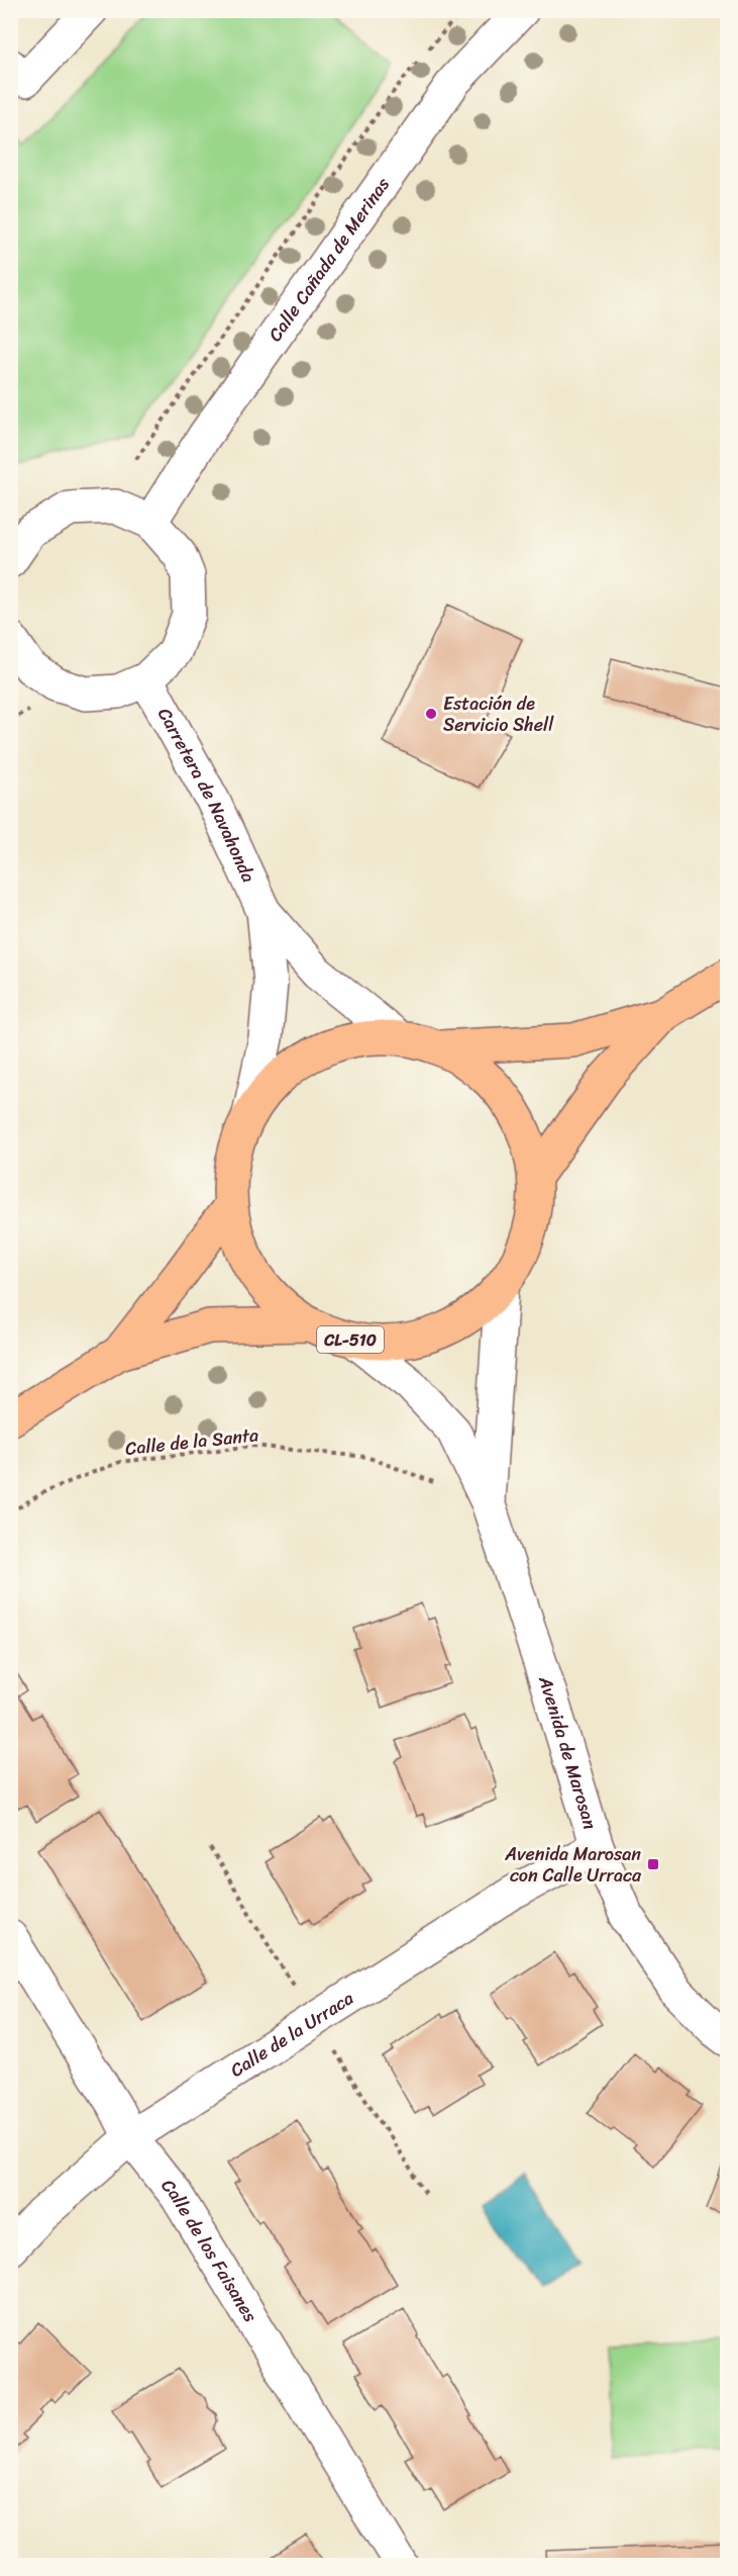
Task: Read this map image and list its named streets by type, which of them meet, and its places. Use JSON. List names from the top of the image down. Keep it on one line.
{"streets":{"main road":["CL-510"],"street":["Calle Cañada de Merinas","Carretera de Navahonda","Avenida de Marosan","Calle de la Urraca","Calle de los Faisanes"],"path":["Calle de la Santa"]},"crossings":[["Carretera de Navahonda","CL-510"],["CL-510","Avenida de Marosan"],["Calle de la Santa","Avenida de Marosan"],["Avenida de Marosan","Calle de la Urraca"],["Calle de la Urraca","Calle de los Faisanes"]],"places":{"other":["Estación de Servicio Shell"],"transit":["Avenida Marosan con Calle Urraca"]}}
